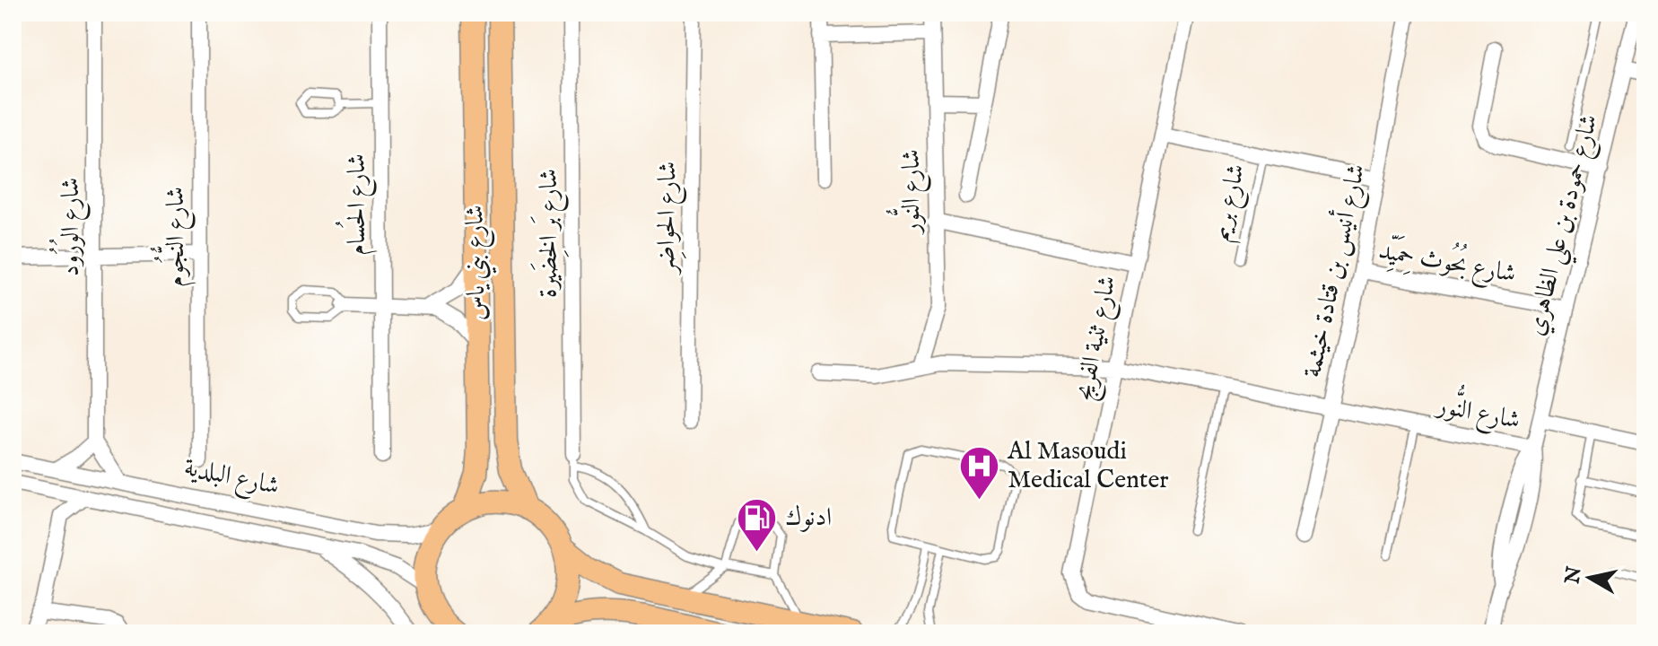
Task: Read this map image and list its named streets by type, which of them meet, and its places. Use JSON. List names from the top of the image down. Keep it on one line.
{"streets":{"main road":["شارع بني ياس"],"street":["شارع النُّور","شارع بريم","شارع الحُسام","شارع الحواضِر","شارع حمودة بن علي الظاهري","شارع الوُرُود","شارع بَر الخِضَيرة","شارع النُّجُوم","شارع بُحُوث حِمَيِّد","شارع أنيس بن قتادة خيثمة","شارع ثنية الفريج","شارع البلدية"]},"crossings":[["شارع النُّور","شارع حمودة بن علي الظاهري"],["شارع النُّور","شارع أنيس بن قتادة خيثمة"],["شارع النُّور","شارع ثنية الفريج"],["شارع بريم","شارع أنيس بن قتادة خيثمة"],["شارع بريم","شارع ثنية الفريج"],["شارع حمودة بن علي الظاهري","شارع بُحُوث حِمَيِّد"],["شارع بُحُوث حِمَيِّد","شارع أنيس بن قتادة خيثمة"]],"places":{"hospital":["Al Masoudi Medical Center"],"fuel station":["ادنوك"]},"north":"left"}
